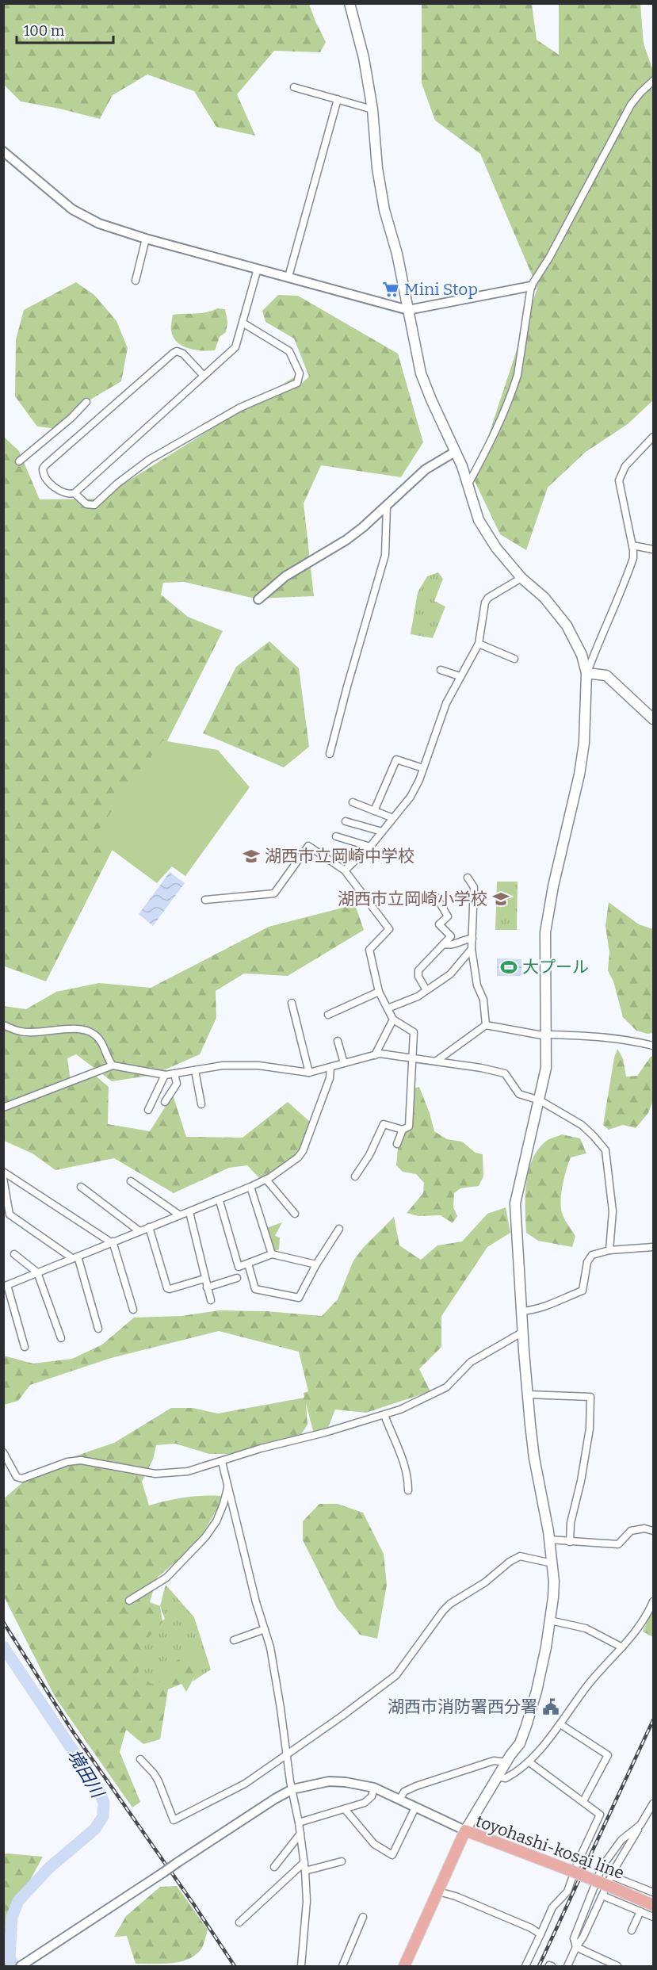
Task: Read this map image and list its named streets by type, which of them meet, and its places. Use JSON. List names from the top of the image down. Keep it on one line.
{"streets":{"main road":["toyohashi-kosai line"]},"water":["境田川"],"places":{"supermarket":["Mini Stop"],"school or university":["湖西市立岡崎中学校","湖西市立岡崎小学校"],"sports":["大プール"],"public building":["湖西市消防署西分署"]},"scale_bar":"100 m"}
